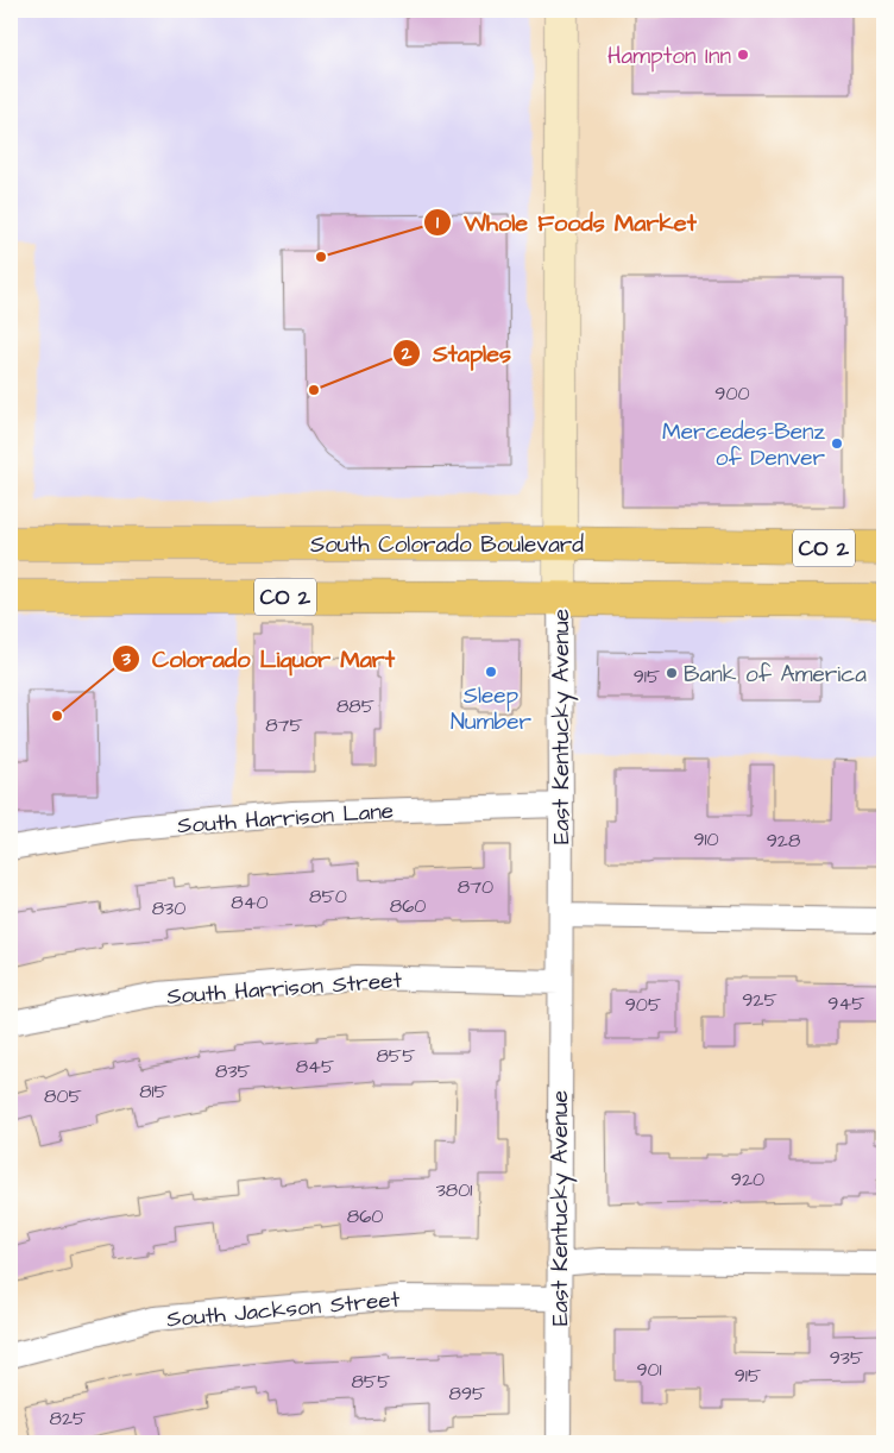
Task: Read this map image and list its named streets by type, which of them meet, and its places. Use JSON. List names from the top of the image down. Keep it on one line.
{"streets":{"main road":["South Colorado Boulevard","CO 2"],"street":["East Kentucky Avenue","South Harrison Lane","South Harrison Street","South Jackson Street"]},"crossings":[["South Colorado Boulevard","East Kentucky Avenue"],["CO 2","East Kentucky Avenue"],["East Kentucky Avenue","South Harrison Lane"],["East Kentucky Avenue","South Harrison Street"],["East Kentucky Avenue","South Jackson Street"]],"places":["Hampton Inn","Whole Foods Market","Staples","Mercedes-Benz of Denver","Sleep Number","Bank of America","Colorado Liquor Mart"],"house_numbers":["900","915","885","875","910","928","870","850","840","860","830","925","945","905","855","845","835","815","805","920","3801","860","935","901","915","855","895","825"]}
